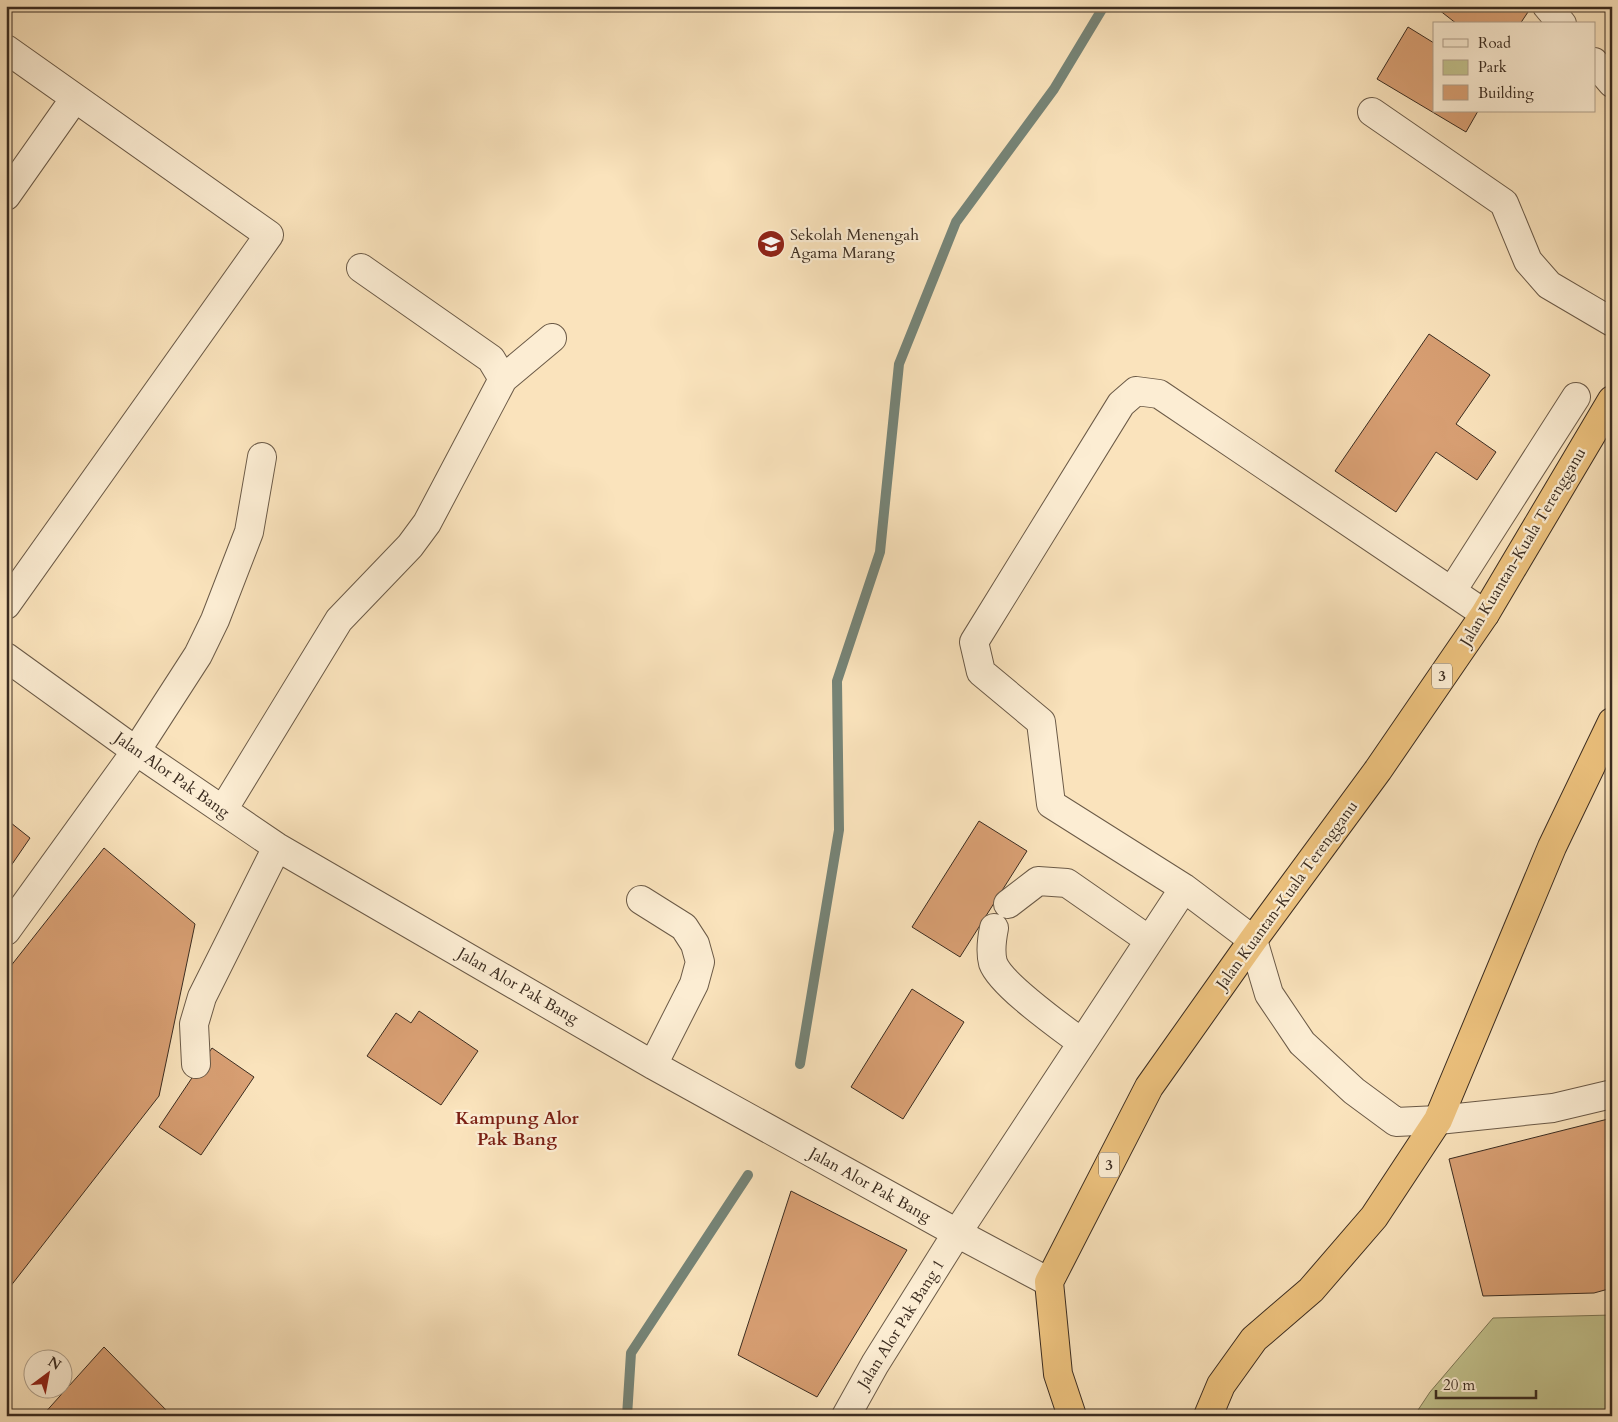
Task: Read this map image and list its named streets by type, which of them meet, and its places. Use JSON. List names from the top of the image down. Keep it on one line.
{"streets":{"highway":["Jalan Kuantan-Kuala Terengganu","3"],"street":["Jalan Alor Pak Bang","Jalan Alor Pak Bang 1"]},"crossings":[["Jalan Kuantan-Kuala Terengganu","Jalan Alor Pak Bang"],["Jalan Alor Pak Bang","Jalan Alor Pak Bang 1"]],"districts":["Kampung Alor Pak Bang"],"places":{"school or university":["Sekolah Menengah Agama Marang"]},"legend":["Road","Park","Building"],"scale_bar":"20 m","north":"top right"}
